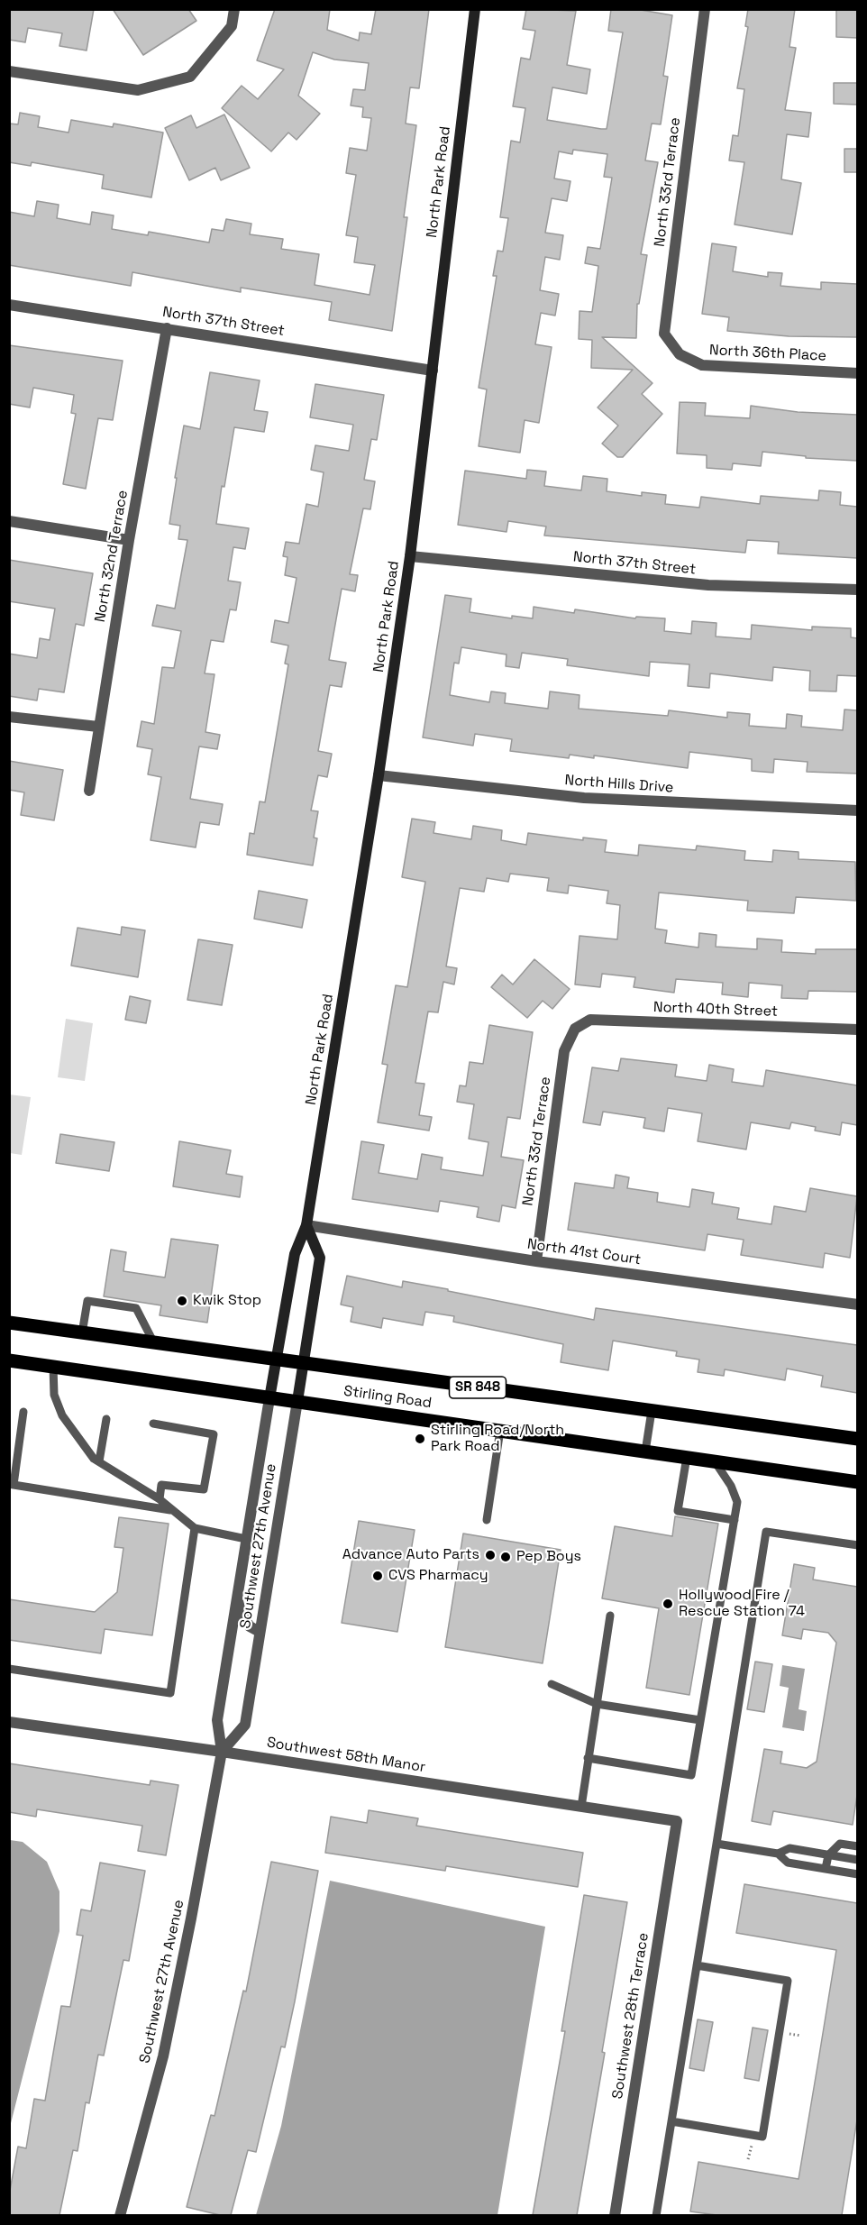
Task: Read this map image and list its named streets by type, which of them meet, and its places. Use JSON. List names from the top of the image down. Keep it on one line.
{"streets":{"main road":["SR 848","Stirling Road"],"street":["North Park Road","North 33rd Terrace","North 37th Street","North 36th Place","North 32nd Terrace","North Hills Drive","North 40th Street","North 41st Court","Southwest 27th Avenue","Southwest 58th Manor","Southwest 28th Terrace"]},"crossings":[["North Park Road","North 37th Street"],["North Park Road","North Hills Drive"],["North Park Road","North 41st Court"],["North Park Road","Stirling Road"],["North Park Road","Southwest 27th Avenue"],["North 33rd Terrace","North 36th Place"],["North 33rd Terrace","North 40th Street"],["North 33rd Terrace","North 41st Court"],["North 37th Street","North 32nd Terrace"],["Stirling Road","Southwest 27th Avenue"],["Southwest 27th Avenue","Southwest 58th Manor"],["Southwest 58th Manor","Southwest 28th Terrace"]],"places":["Kwik Stop","Stirling Road/North Park Road","Advance Auto Parts","Pep Boys","CVS Pharmacy","Hollywood Fire / Rescue Station 74"]}
